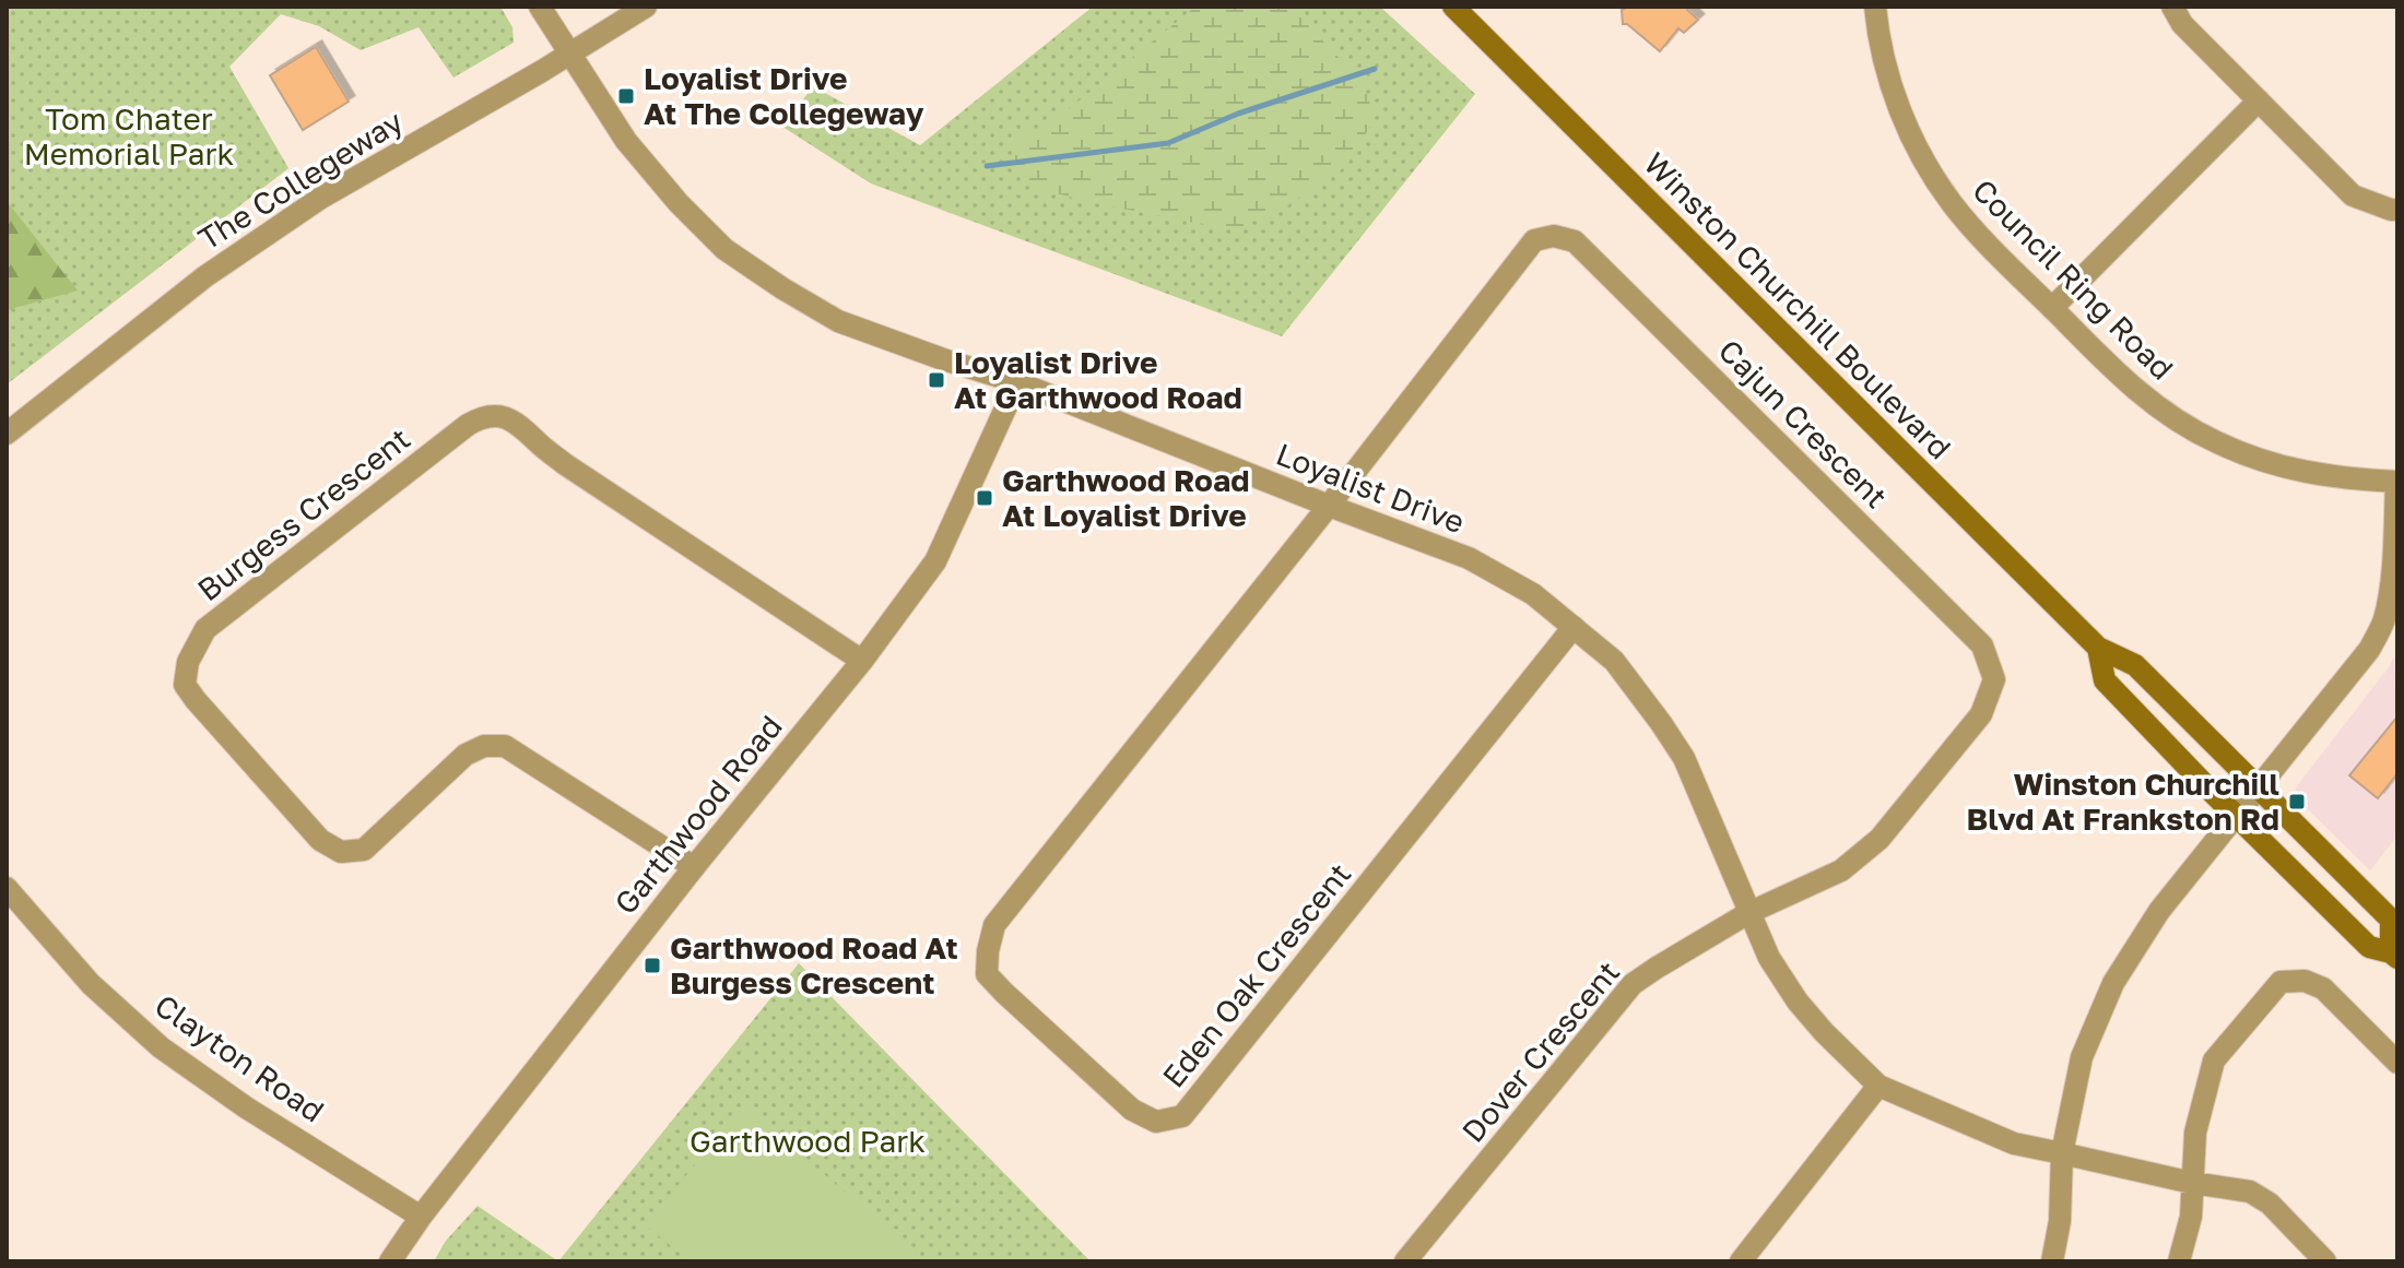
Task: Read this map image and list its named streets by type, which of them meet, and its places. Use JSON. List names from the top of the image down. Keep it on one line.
{"streets":{"main road":["Winston Churchill Boulevard"],"street":["The Collegeway","Council Ring Road","Cajun Crescent","Loyalist Drive","Burgess Crescent","Garthwood Road","Eden Oak Crescent","Dover Crescent","Clayton Road"]},"crossings":[["The Collegeway","Loyalist Drive"],["Cajun Crescent","Loyalist Drive"],["Cajun Crescent","Eden Oak Crescent"],["Cajun Crescent","Dover Crescent"],["Loyalist Drive","Garthwood Road"],["Loyalist Drive","Eden Oak Crescent"],["Loyalist Drive","Dover Crescent"],["Burgess Crescent","Garthwood Road"],["Garthwood Road","Clayton Road"]],"parks":["Tom Chater Memorial Park","Garthwood Park"],"places":{"transit":["Loyalist Drive At The Collegeway","Loyalist Drive At Garthwood Road","Garthwood Road At Loyalist Drive","Winston Churchill Blvd At Frankston Rd","Garthwood Road At Burgess Crescent"]}}
